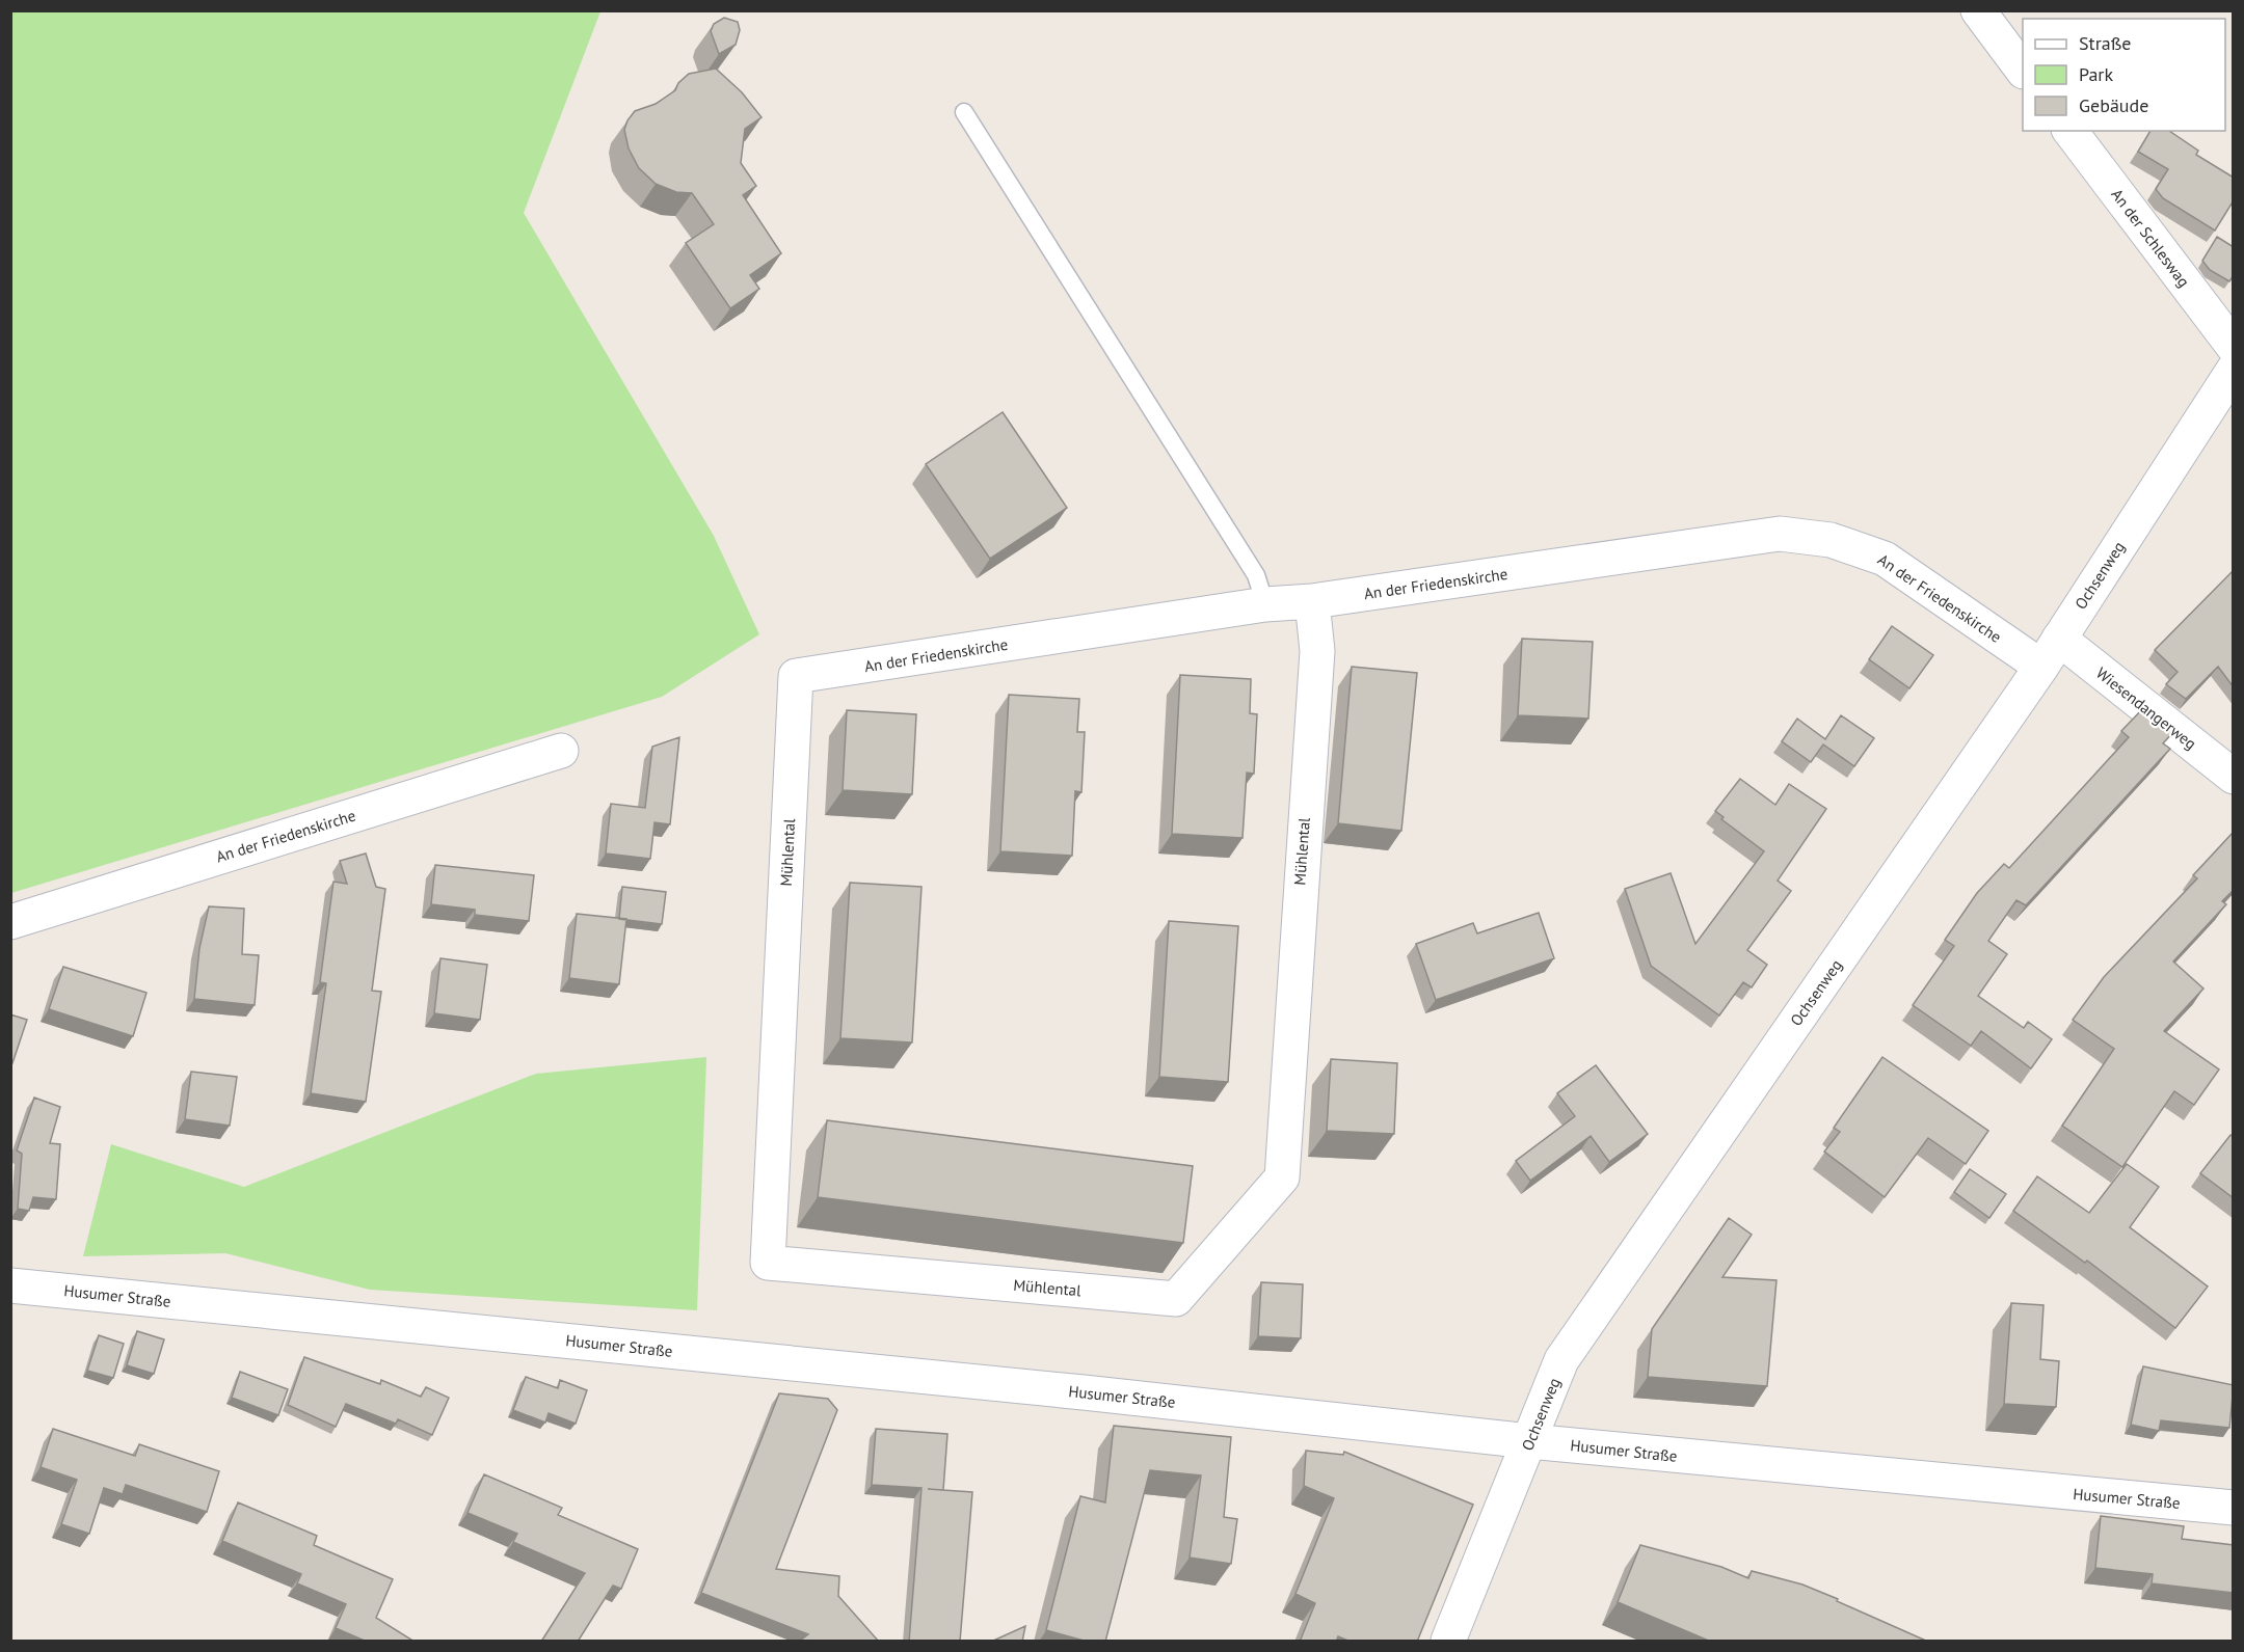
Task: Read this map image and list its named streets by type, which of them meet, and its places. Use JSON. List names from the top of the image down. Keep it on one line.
{"streets":{"street":["An der Schleswag","Ochsenweg","An der Friedenskirche","Wiesendangerweg","Mühlental","Husumer Straße"]},"crossings":[["Ochsenweg","An der Friedenskirche"],["Ochsenweg","Wiesendangerweg"],["Ochsenweg","Husumer Straße"],["An der Friedenskirche","Wiesendangerweg"],["An der Friedenskirche","Mühlental"]],"legend":["Straße","Park","Gebäude"]}
